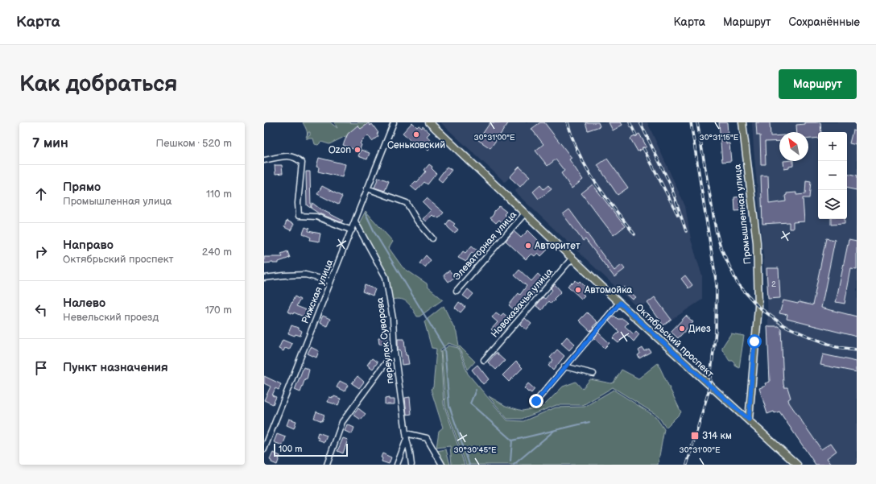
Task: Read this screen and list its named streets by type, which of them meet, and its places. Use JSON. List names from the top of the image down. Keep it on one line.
{"streets":{"main road":["Промышленная улица","Октябрьский проспект"],"street":["Элеваторная улица","Рижская улица","Новоказачья улица","переулок Суворова"]},"crossings":[["Промышленная улица","Октябрьский проспект"],["Элеваторная улица","Октябрьский проспект"],["Рижская улица","переулок Суворова"],["Новоказачья улица","Октябрьский проспект"]],"places":{"other":["Сеньковский","Ozon","Авторитет","Автомойка","Диез"],"transit":["314 км"]},"house_numbers":["2"],"scale_bar":"100 m","north":"top left","page":{"header":"Карта","nav":["Карта","Маршрут","Сохранённые"],"buttons":"Маршрут","title":"Как добраться","heading":["7 мин","Пешком · 520 m"],"map_buttons":["+","−"],"list":[["Прямо","Промышленная улица","110 m"],["Направо","Октябрьский проспект","240 m"],["Налево","Невельский проезд","170 m"],"Пункт назначения"],"scale":"100 m"},"coordinates":["30°31'00\"E","30°31'15\"E","30°30'45\"E"]}
